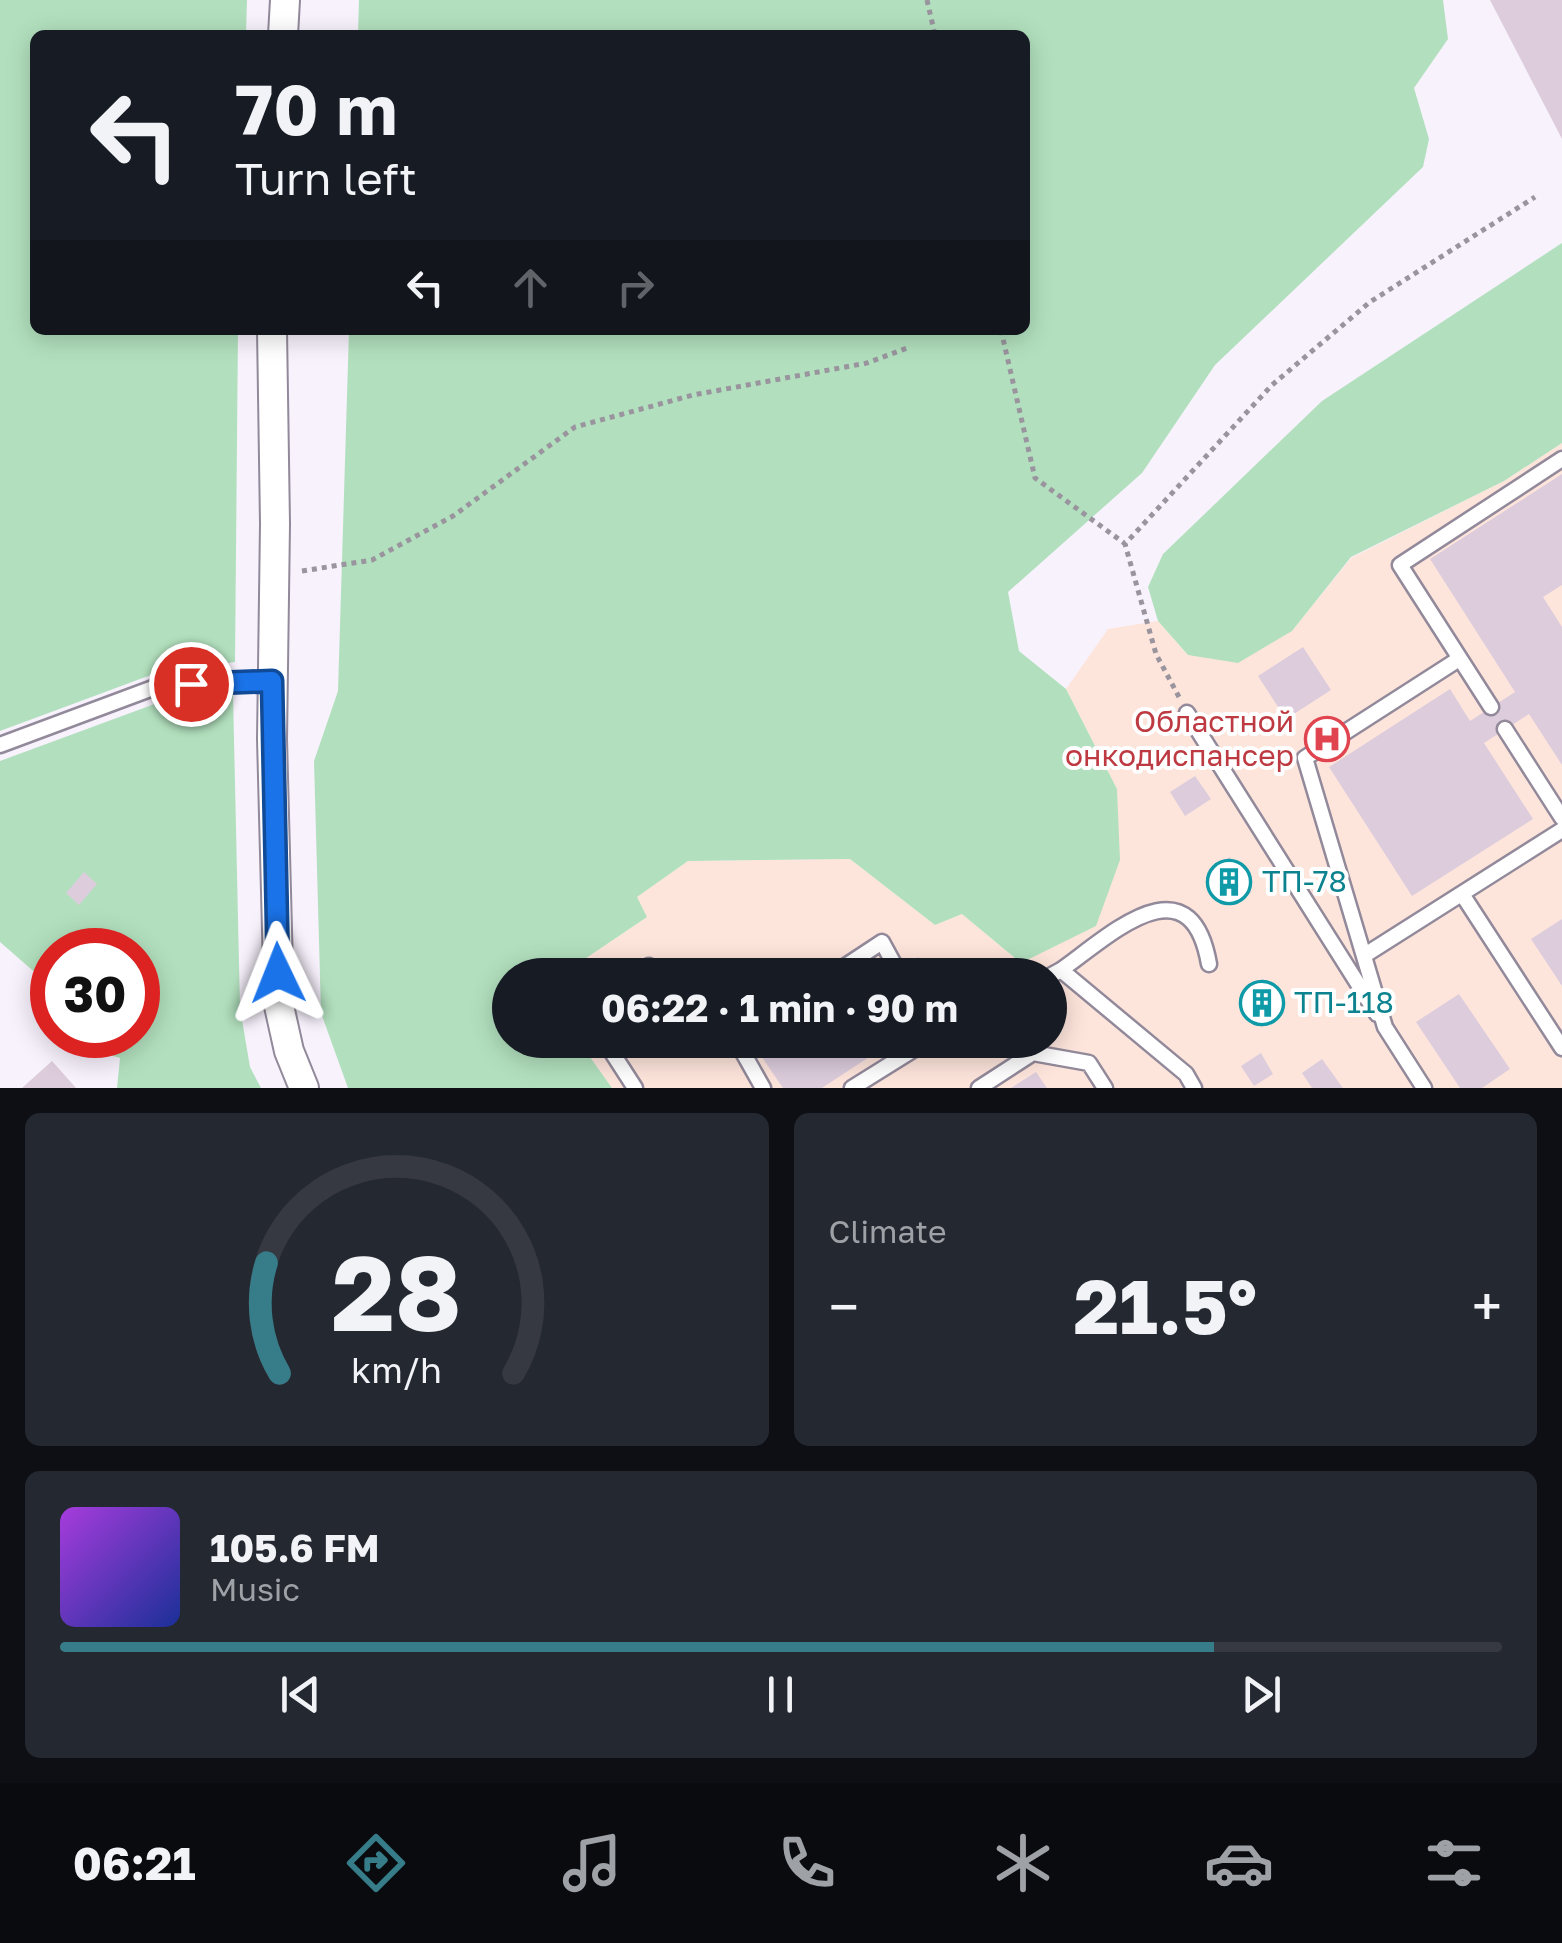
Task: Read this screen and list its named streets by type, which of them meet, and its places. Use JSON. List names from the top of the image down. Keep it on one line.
{"places":{"hospital":["Областной онкодиспансер"],"building":["ТП-78","ТП-118"]},"page":{"turn":["70 m","Turn left"],"limit":"30","trip":"06:22 · 1 min · 90 m","tile":"Climate","heat":["−","21.5°","+"],"song":["105.6 FM","Music"],"tabs":"06:21","gauge":["28","km/h"]}}
